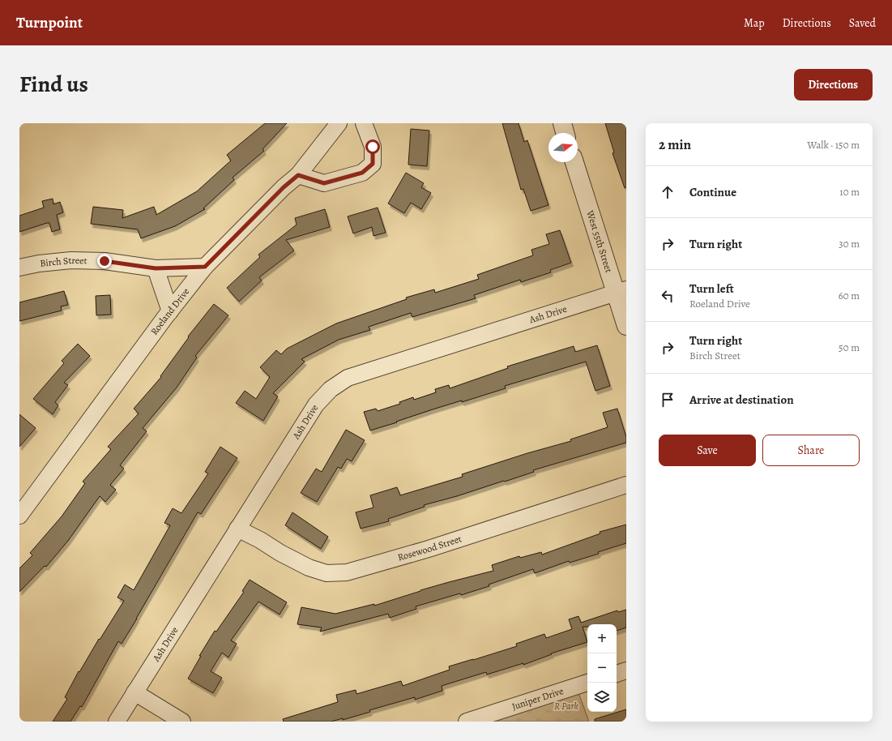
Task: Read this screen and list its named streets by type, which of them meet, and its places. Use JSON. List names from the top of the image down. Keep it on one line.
{"streets":{"street":["West 55th Street","Birch Street","Roeland Drive","Ash Drive","Rosewood Street","Juniper Drive"]},"crossings":[["West 55th Street","Ash Drive"],["Birch Street","Roeland Drive"],["Ash Drive","Rosewood Street"]],"parks":["R Park"],"north":"right","page":{"header":"Turnpoint","nav":["Map","Directions","Saved"],"title":"Find us","buttons":["Directions",["Save","Share"]],"heading":["2 min","Walk · 150 m"],"list":[["Continue","10 m"],["Turn right","30 m"],["Turn left","Roeland Drive","60 m"],["Turn right","Birch Street","50 m"],"Arrive at destination"],"map_buttons":["+","−"]}}
